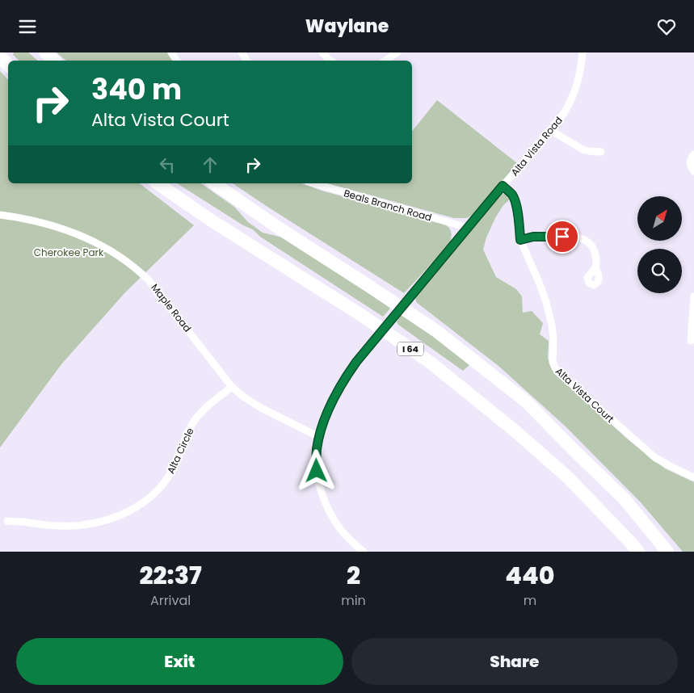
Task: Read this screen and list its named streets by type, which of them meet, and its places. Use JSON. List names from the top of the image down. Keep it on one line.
{"streets":{"highway":["I 64"],"street":["Alta Vista Road","Beals Branch Road","Maple Road","Alta Vista Court","Alta Circle"]},"crossings":[["Alta Vista Road","Beals Branch Road"],["Alta Vista Road","Maple Road"],["Alta Vista Road","Alta Vista Court"],["Maple Road","Alta Circle"]],"parks":["Cherokee Park"],"north":"top right","page":{"header":"Waylane","turn":["340 m","Alta Vista Court"],"eta":["22:37","Arrival","2","min","440","m"],"buttons":["Exit","Share"]}}
